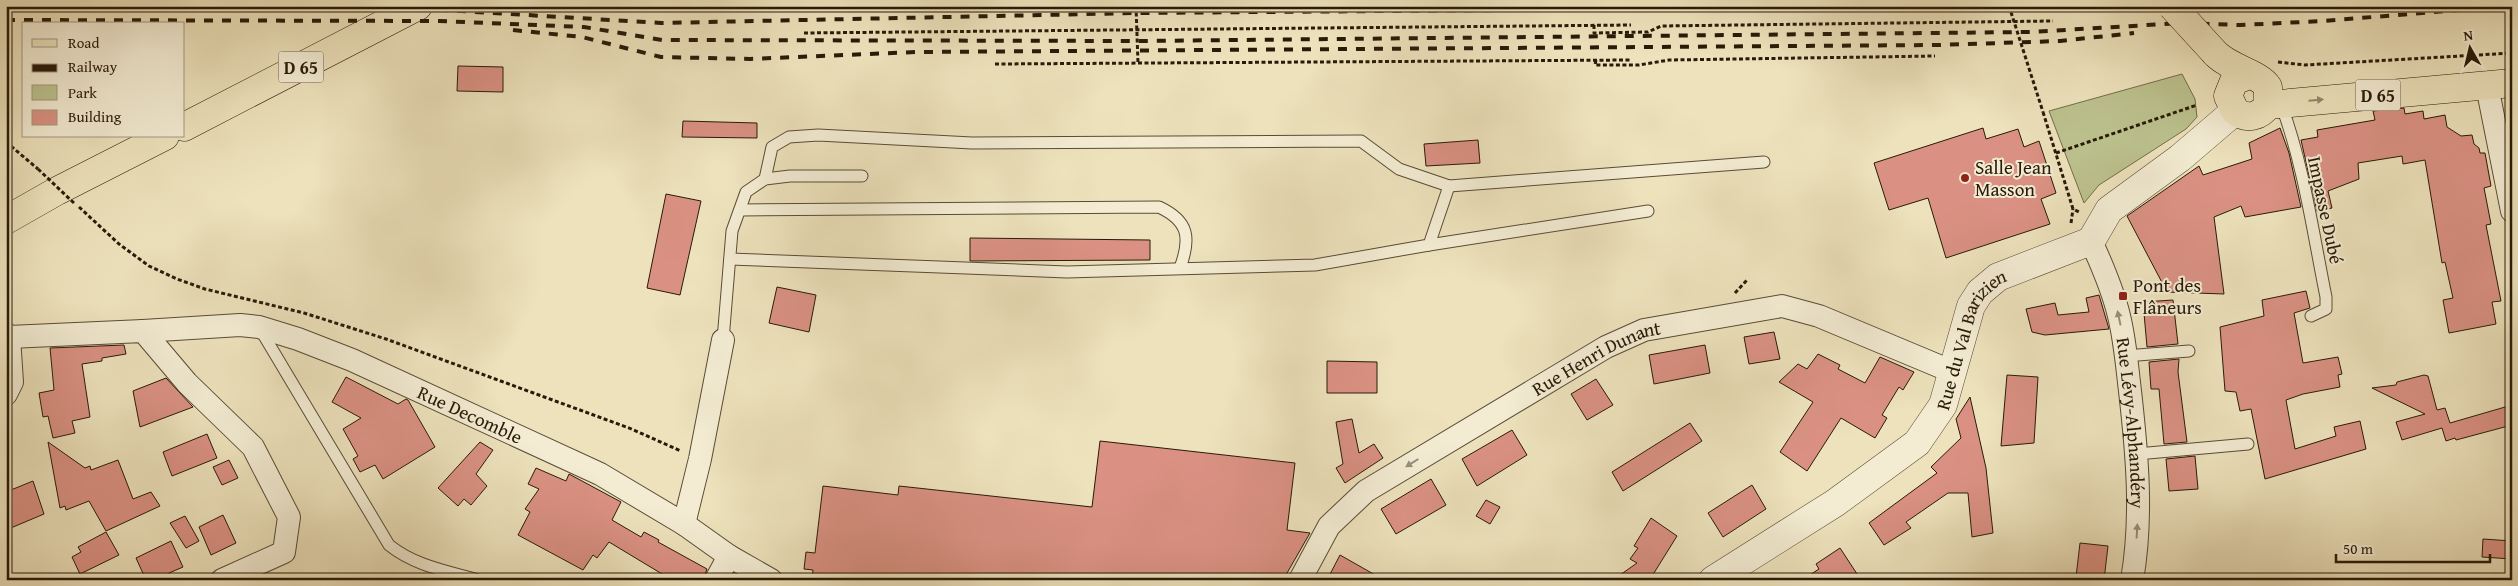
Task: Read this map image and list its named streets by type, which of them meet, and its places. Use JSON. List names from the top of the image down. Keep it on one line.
{"streets":{"main road":["D 65"],"street":["Rue du Val Barizien","Rue Henri Dunant","Rue Decomble","Rue Lévy-Alphandéry"],"lane":["Impasse Dubé"]},"crossings":[["D 65","Impasse Dubé"],["Rue du Val Barizien","Rue Henri Dunant"],["Rue du Val Barizien","Rue Lévy-Alphandéry"]],"one_way":["Rue Henri Dunant","Rue Lévy-Alphandéry"],"places":{"other":["Salle Jean Masson"],"transit":["Pont des Flâneurs"]},"legend":["Road","Railway","Park","Building"],"scale_bar":"50 m","north":"top"}
